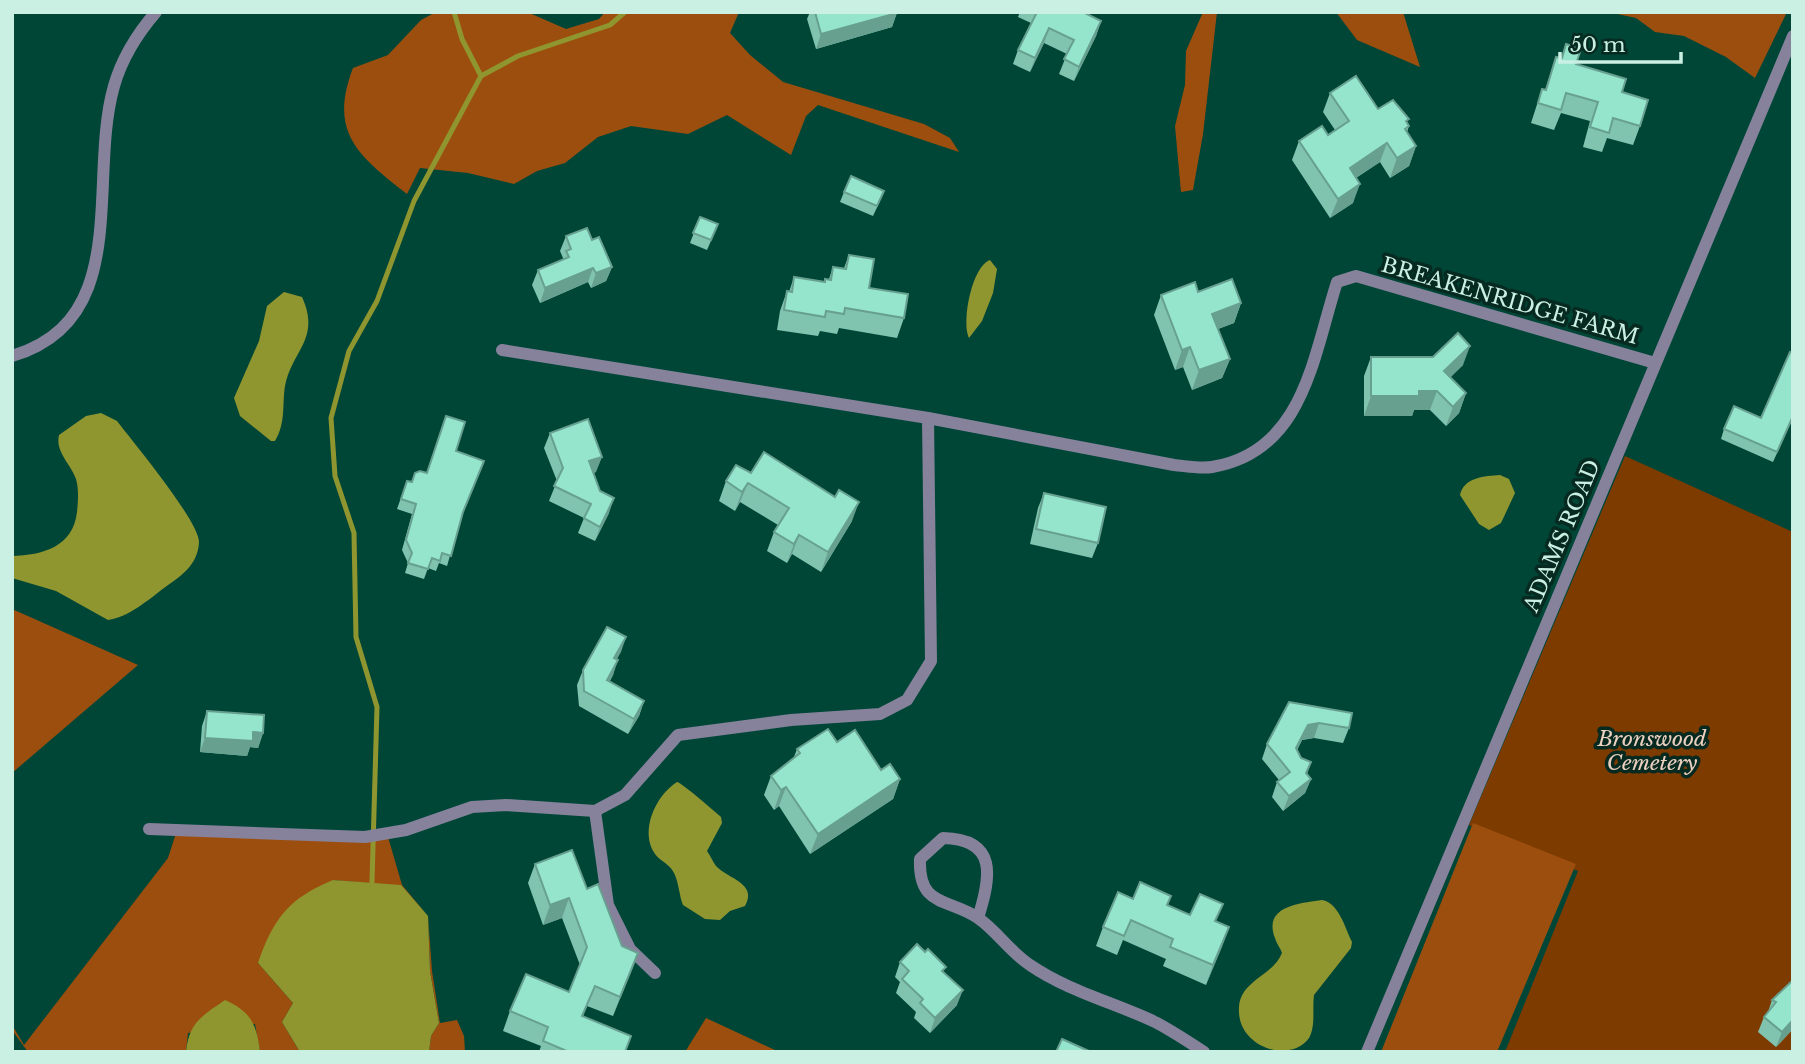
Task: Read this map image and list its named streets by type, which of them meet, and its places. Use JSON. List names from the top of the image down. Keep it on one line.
{"streets":{"street":["BREAKENRIDGE FARM","ADAMS ROAD"]},"crossings":[["BREAKENRIDGE FARM","ADAMS ROAD"]],"parks":["Bronswood Cemetery"],"scale_bar":"50 m"}
